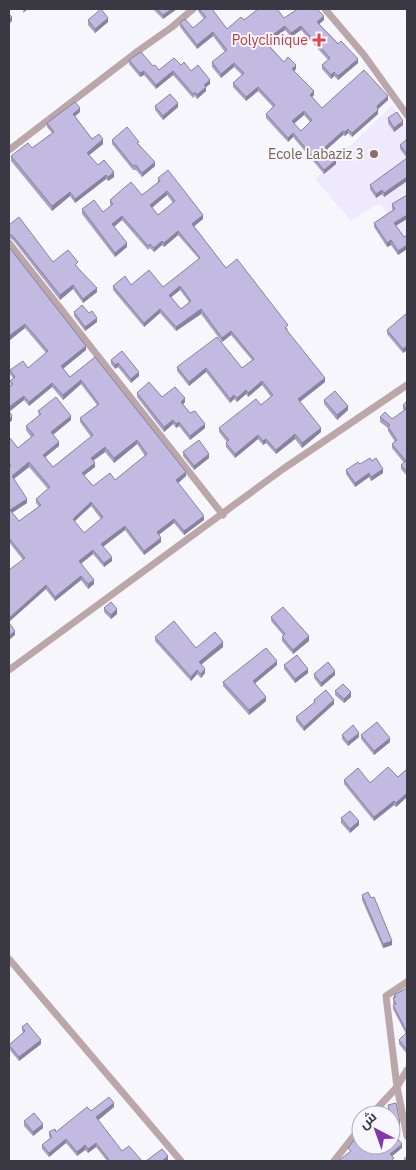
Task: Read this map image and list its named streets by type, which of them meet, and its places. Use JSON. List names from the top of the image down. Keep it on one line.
{"places":{"health":["Polyclinique"],"other":["Ecole Labaziz 3"]},"north":"top left"}
